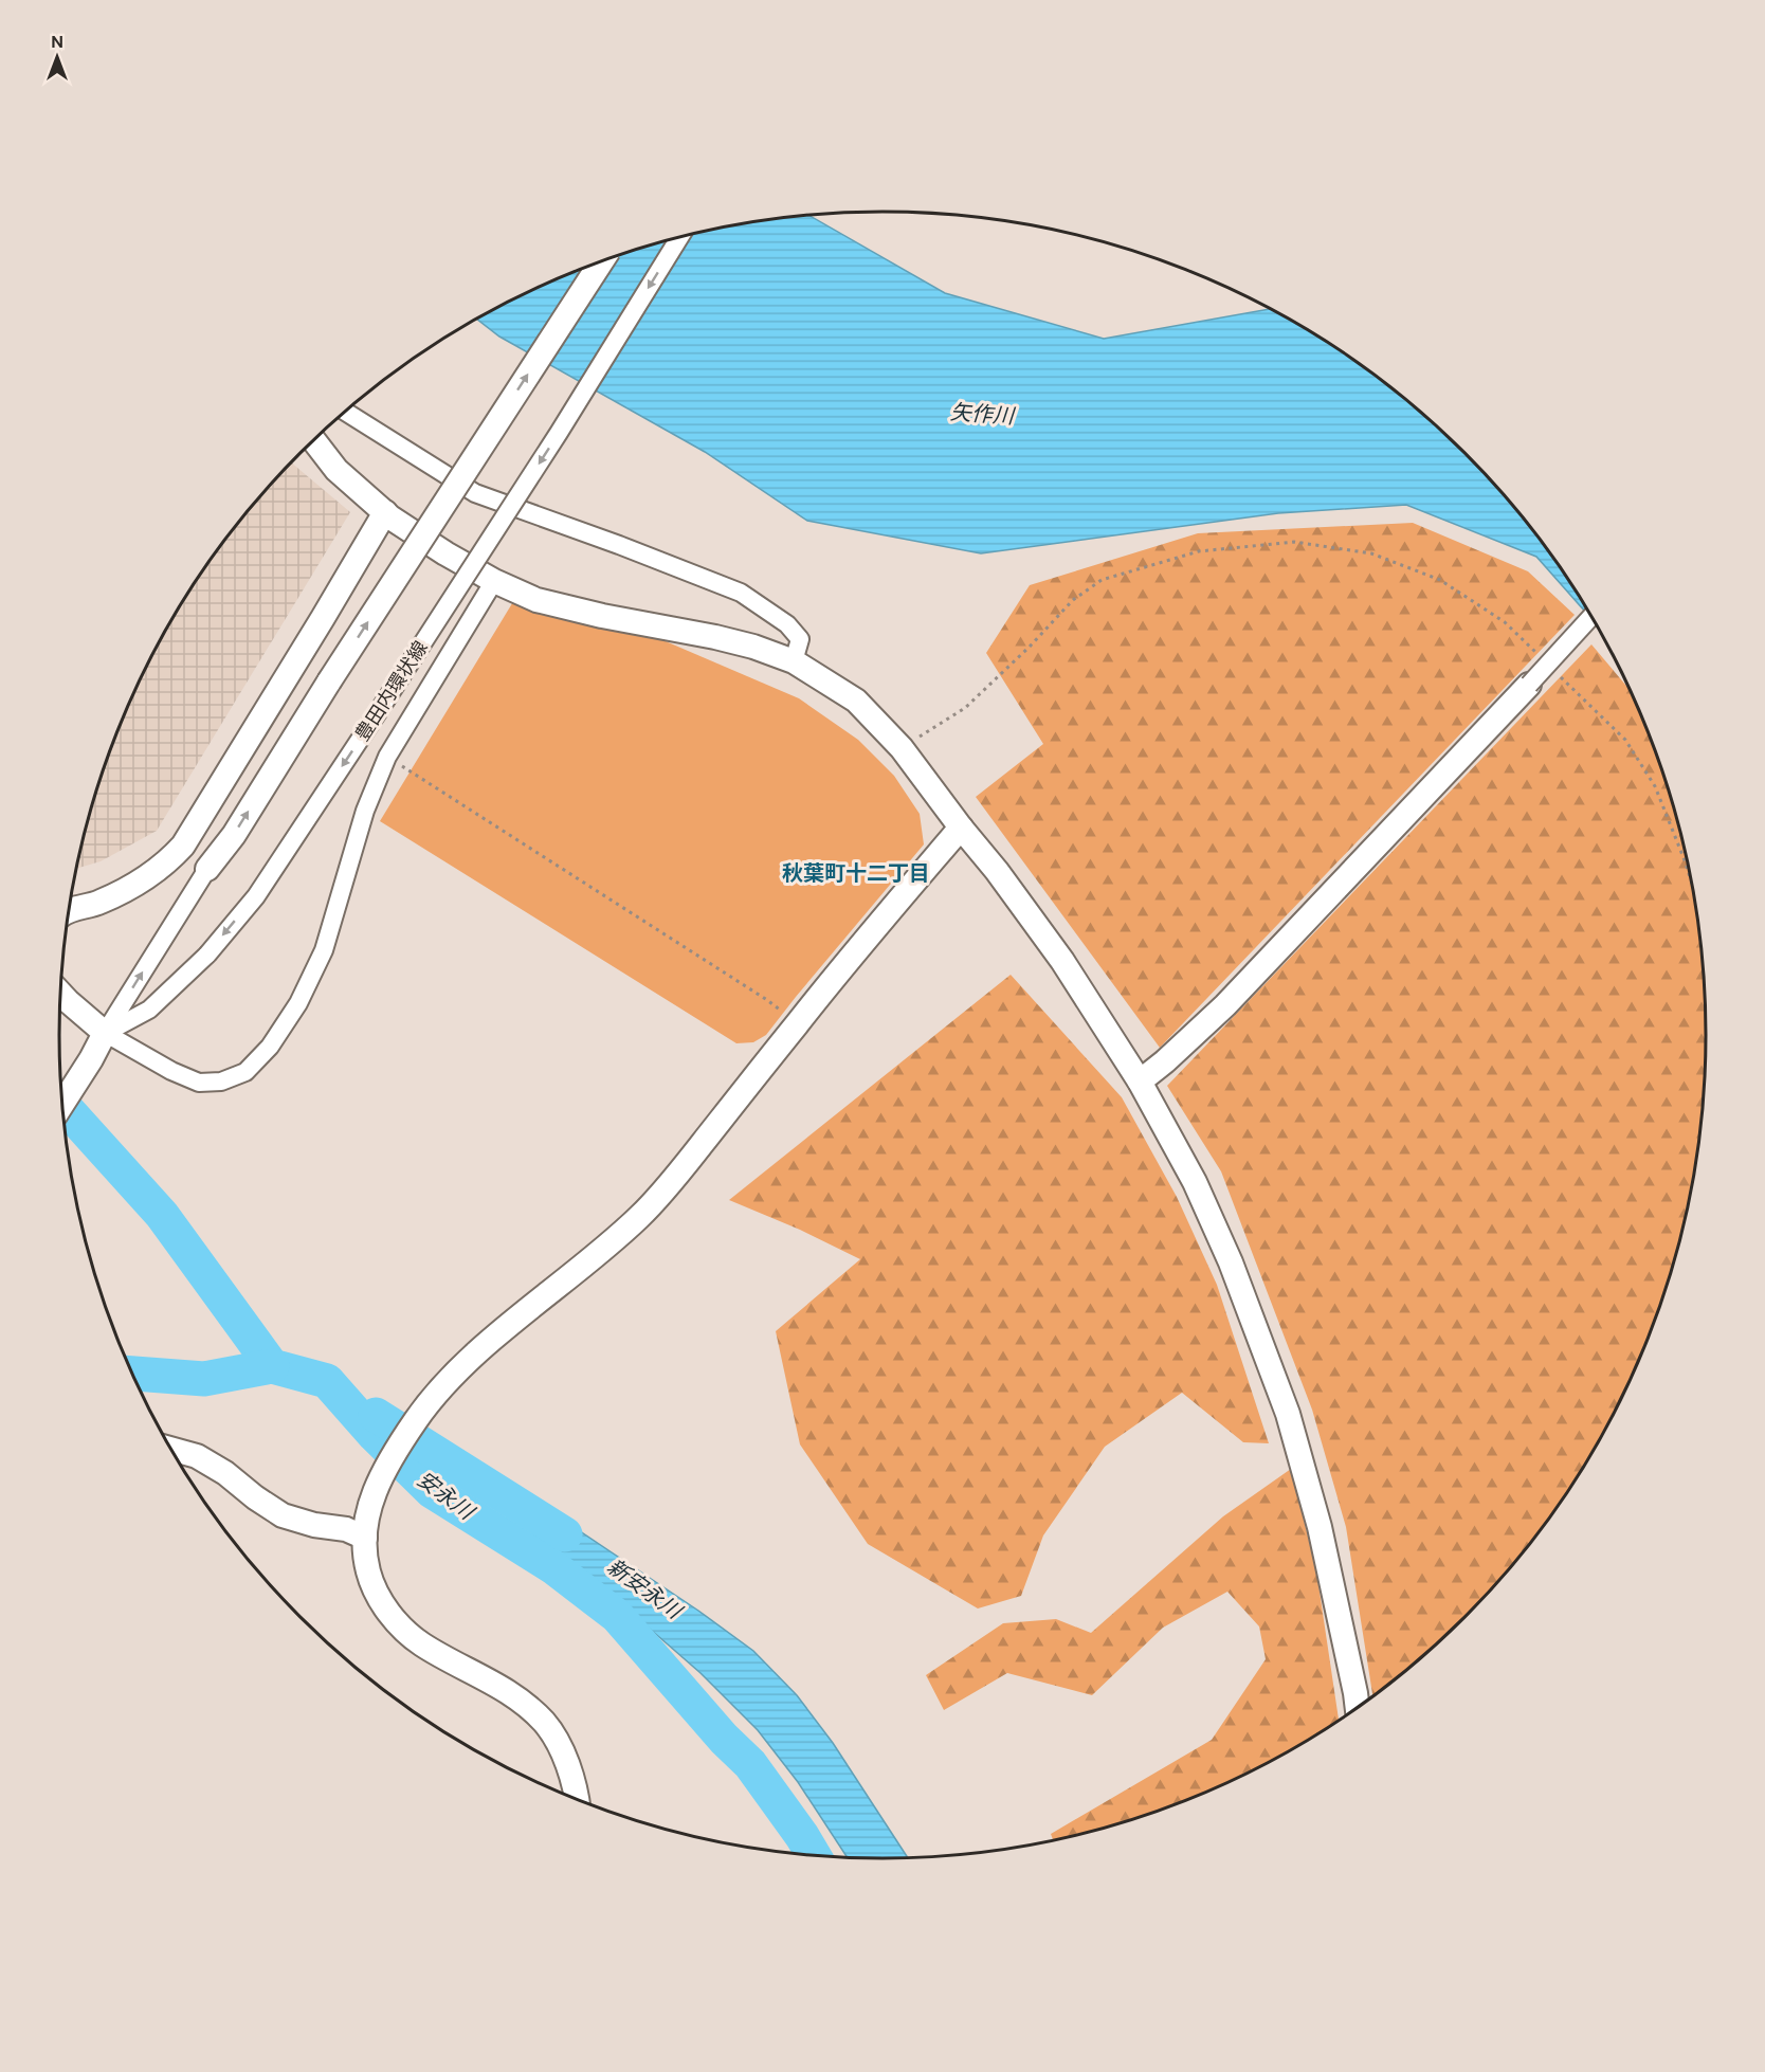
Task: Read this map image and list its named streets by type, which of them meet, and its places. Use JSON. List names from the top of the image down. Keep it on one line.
{"streets":{"street":["豊田内環状線"]},"districts":["秋葉町十二丁目"],"water":["矢作川","安永川","新安永川"],"north":"top"}
